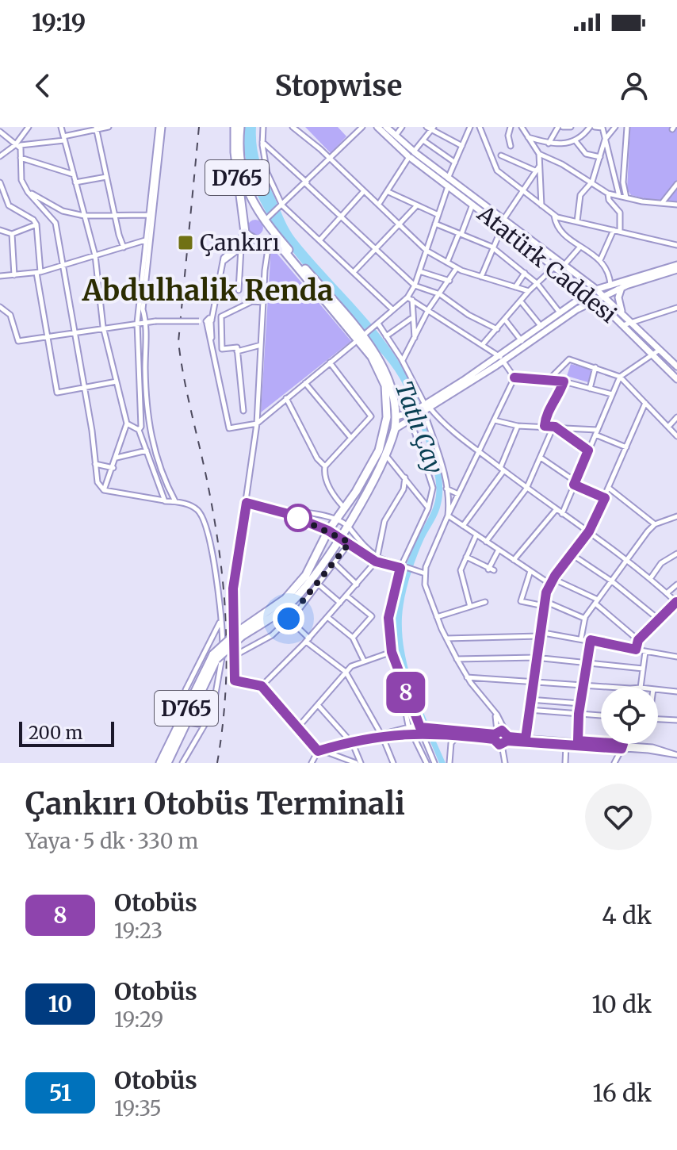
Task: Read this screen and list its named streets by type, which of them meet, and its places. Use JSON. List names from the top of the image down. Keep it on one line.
{"streets":{"highway":["D765"],"main road":["Atatürk Caddesi"]},"districts":["Abdulhalik Renda"],"water":["Tatlı Çay"],"places":{"transit":["Çankırı"]},"lines":["bus line 8"],"scale_bar":"200 m","page":{"status":"19:19","header":"Stopwise","on_map":"8","scale":"200 m","heading":["Çankırı Otobüs Terminali","Yaya · 5 dk · 330 m"],"list":[{"mark":"8","name":"Otobüs","note":"19:23","value":"4 dk"},{"mark":"10","name":"Otobüs","note":"19:29","value":"10 dk"},{"mark":"51","name":"Otobüs","note":"19:35","value":"16 dk"}]}}
